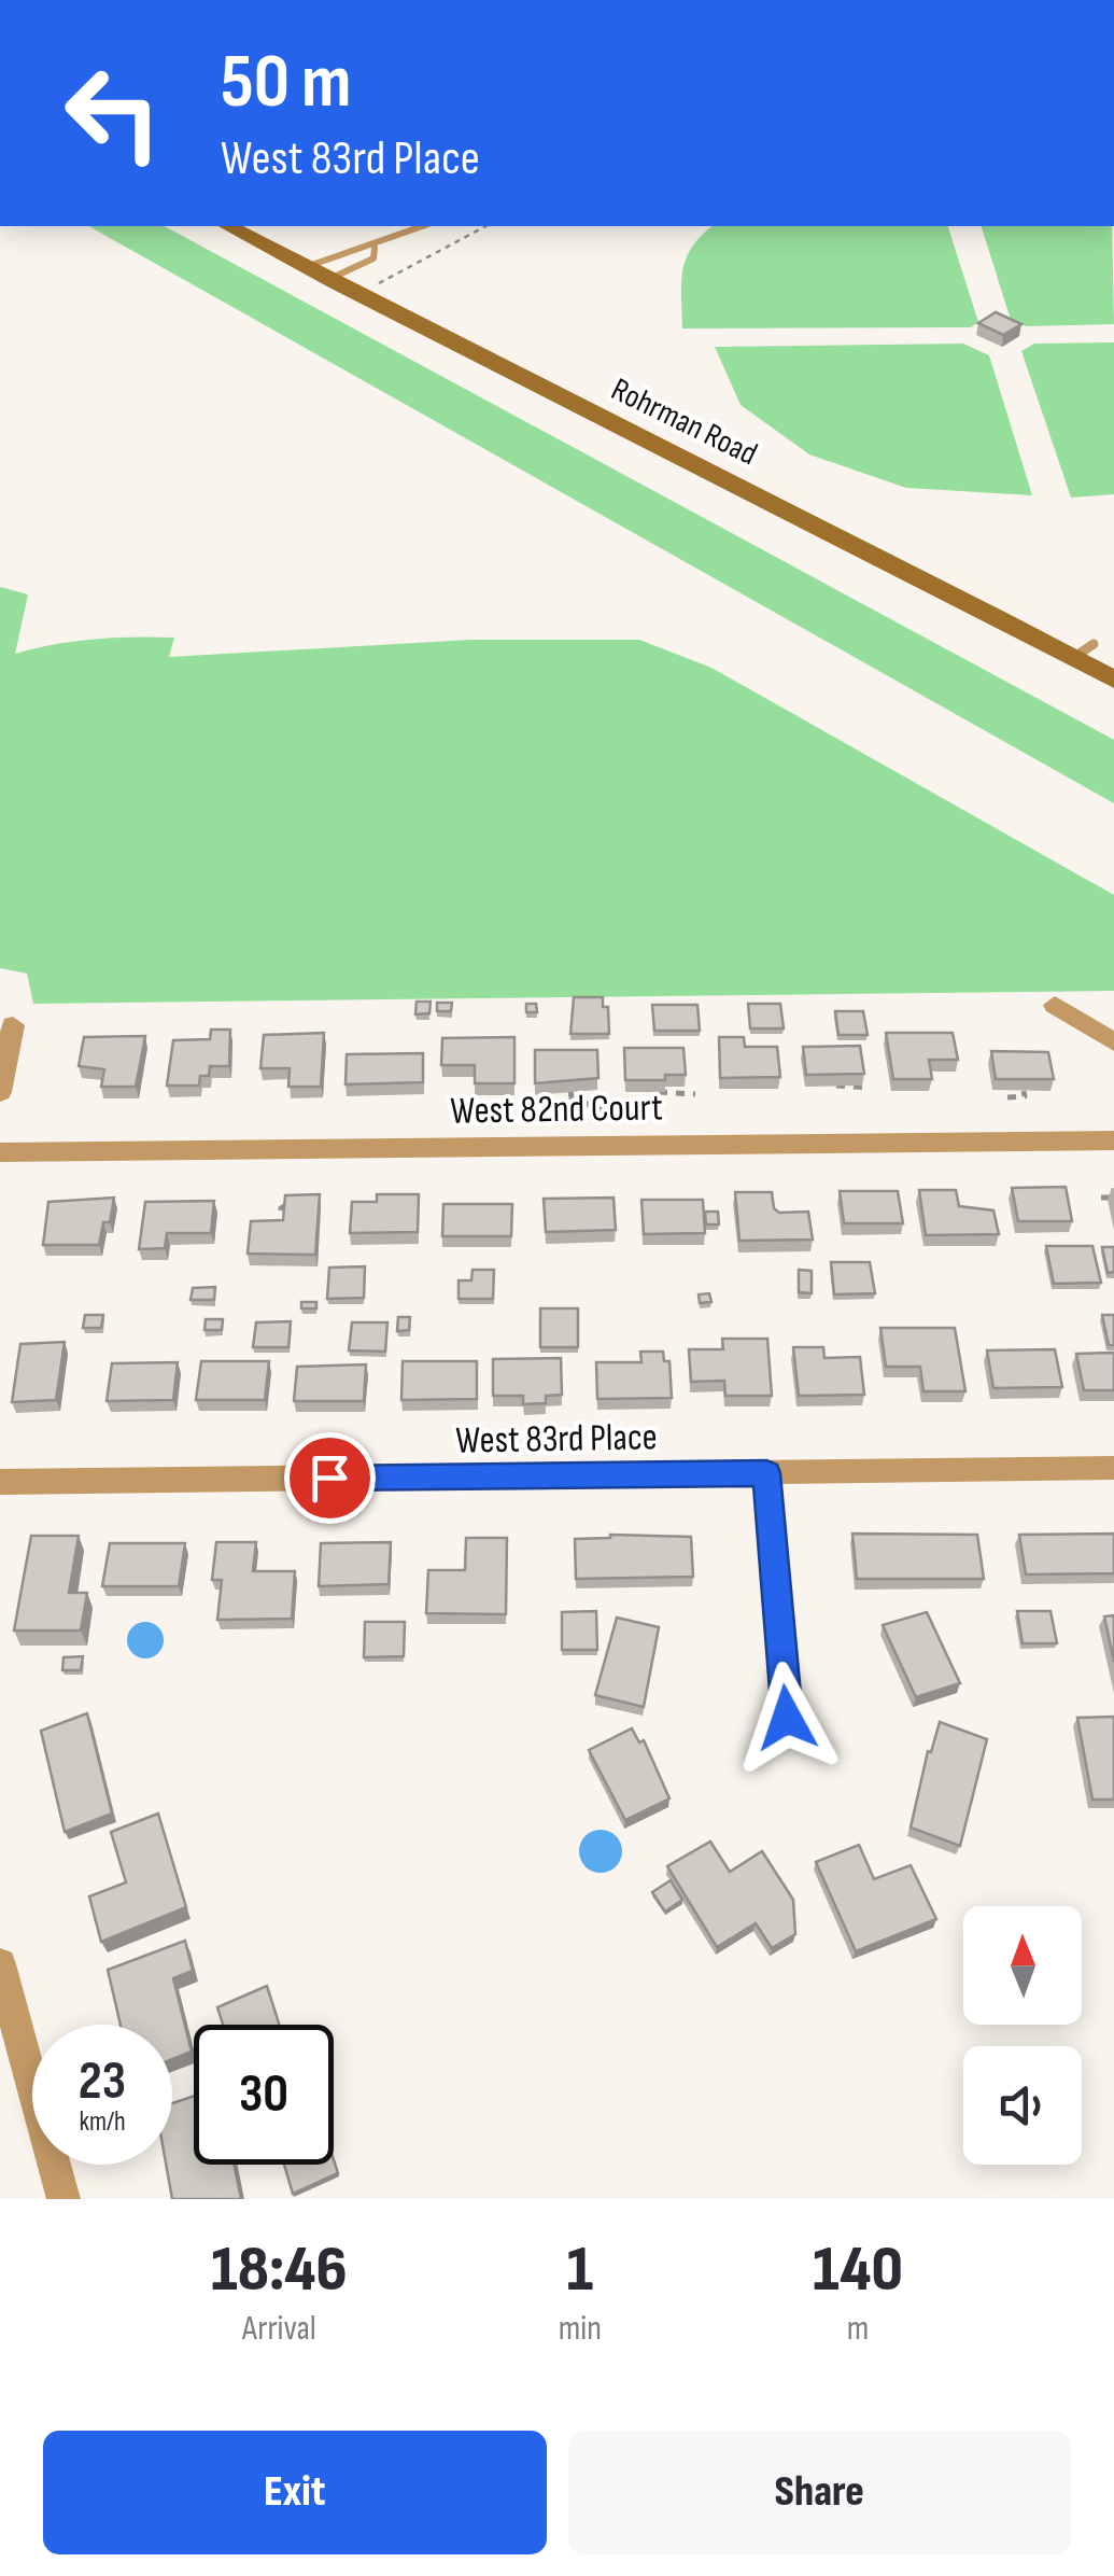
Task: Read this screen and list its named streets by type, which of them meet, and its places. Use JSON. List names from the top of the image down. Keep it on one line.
{"streets":{"street":["Rohrman Road","West 82nd Court","West 83rd Place"]},"north":"top","page":{"turn":["50 m","West 83rd Place"],"speed":"23 km/h","limit":"30","eta":["18:46","Arrival","1","min","140","m"],"buttons":["Exit","Share"]}}
